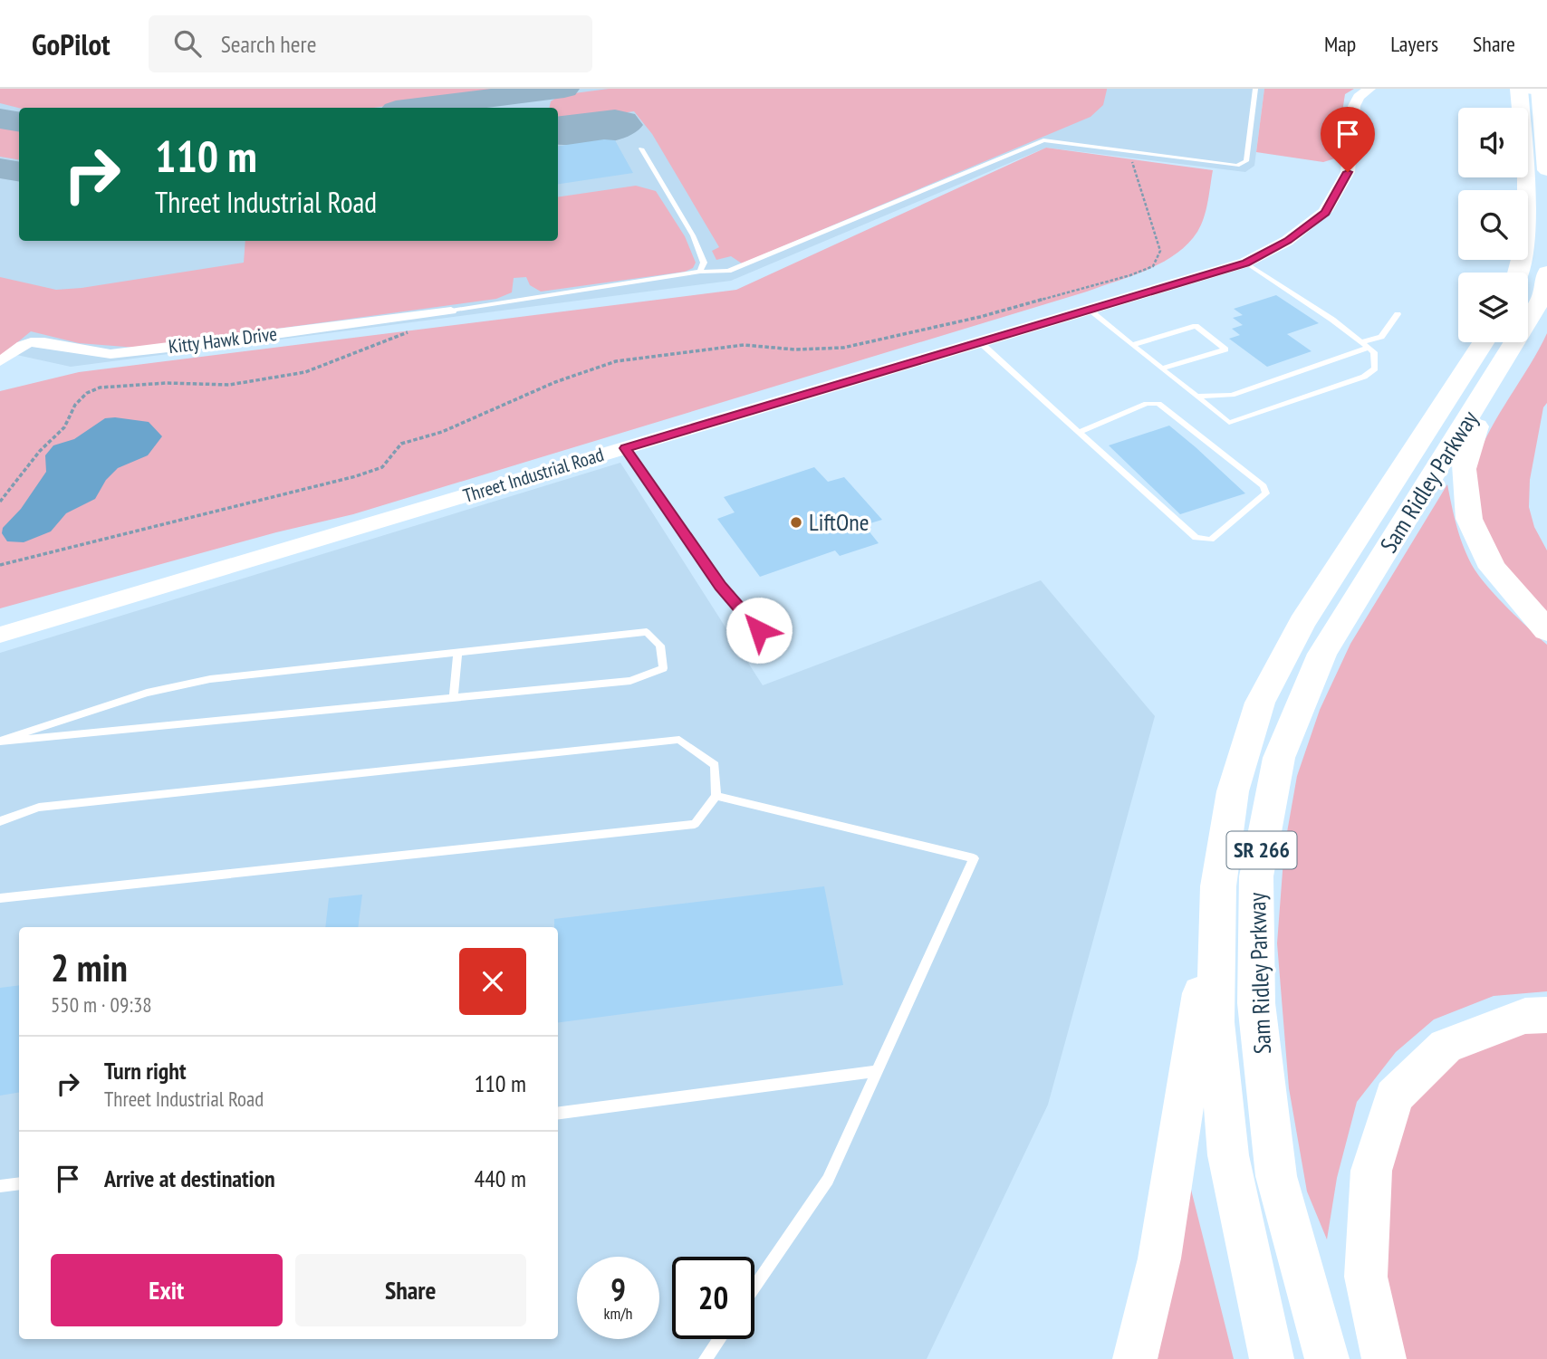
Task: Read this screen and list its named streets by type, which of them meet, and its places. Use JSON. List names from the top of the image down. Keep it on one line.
{"streets":{"main road":["Sam Ridley Parkway","SR 266"],"street":["Kitty Hawk Drive","Threet Industrial Road"]},"places":["LiftOne"],"page":{"header":"GoPilot","search":"Search here","nav":["Map","Layers","Share"],"turn":["110 m","Threet Industrial Road"],"heading":["2 min","550 m · 09:38"],"list":[{"name":"Turn right","note":"Threet Industrial Road","value":"110 m"},{"name":"Arrive at destination","value":"440 m"}],"buttons":["Exit","Share"],"speed":"9 km/h","limit":"20"}}
